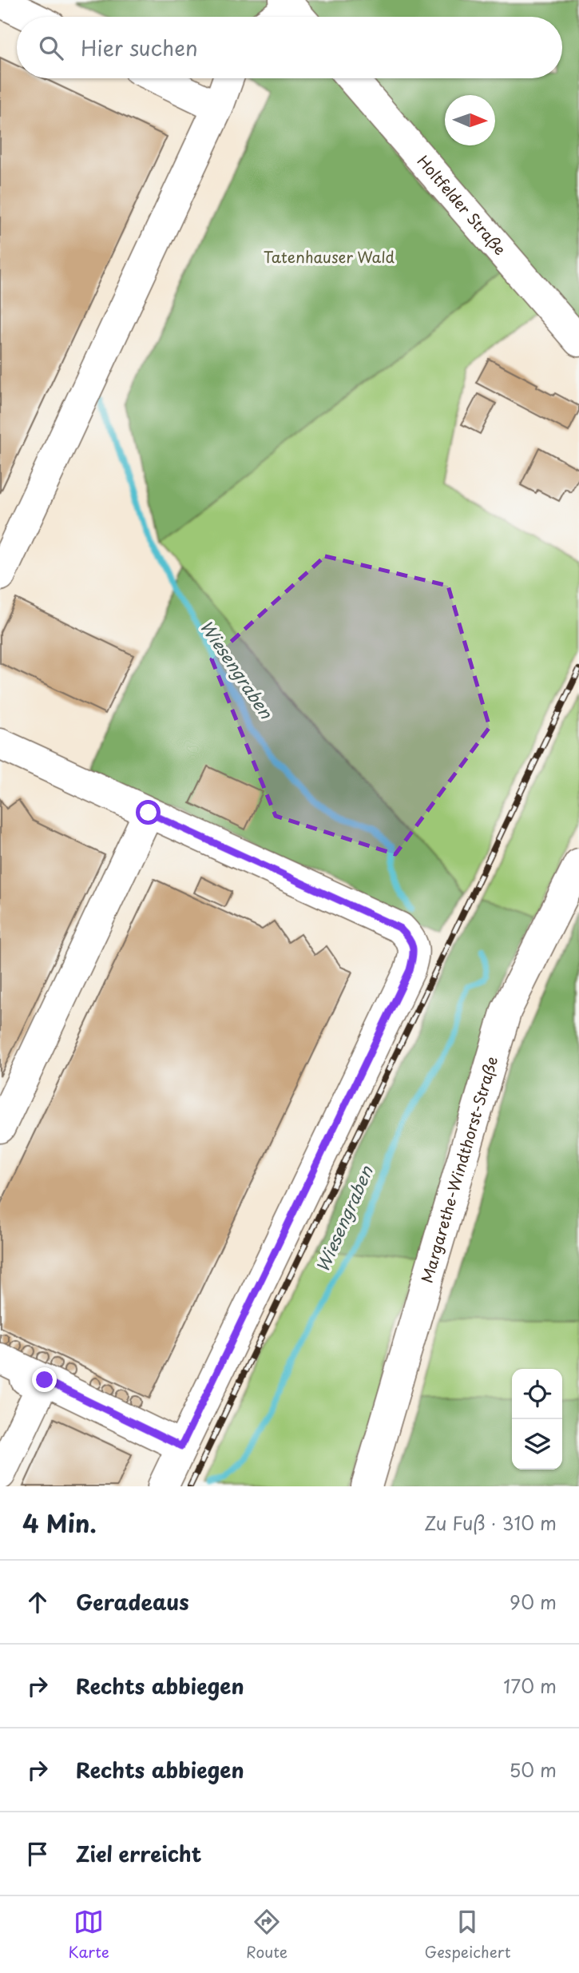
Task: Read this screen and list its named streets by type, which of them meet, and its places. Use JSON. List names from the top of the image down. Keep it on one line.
{"streets":{"street":["Holtfelder Straße","Margarethe-Windthorst-Straße"]},"water":["Wiesengraben"],"parks":["Tatenhauser Wald"],"north":"right","page":{"search":"Hier suchen","heading":["4 Min.","Zu Fuß · 310 m"],"list":[["Geradeaus","90 m"],["Rechts abbiegen","170 m"],["Rechts abbiegen","50 m"],"Ziel erreicht"],"nav":["Karte","Route","Gespeichert"]}}
